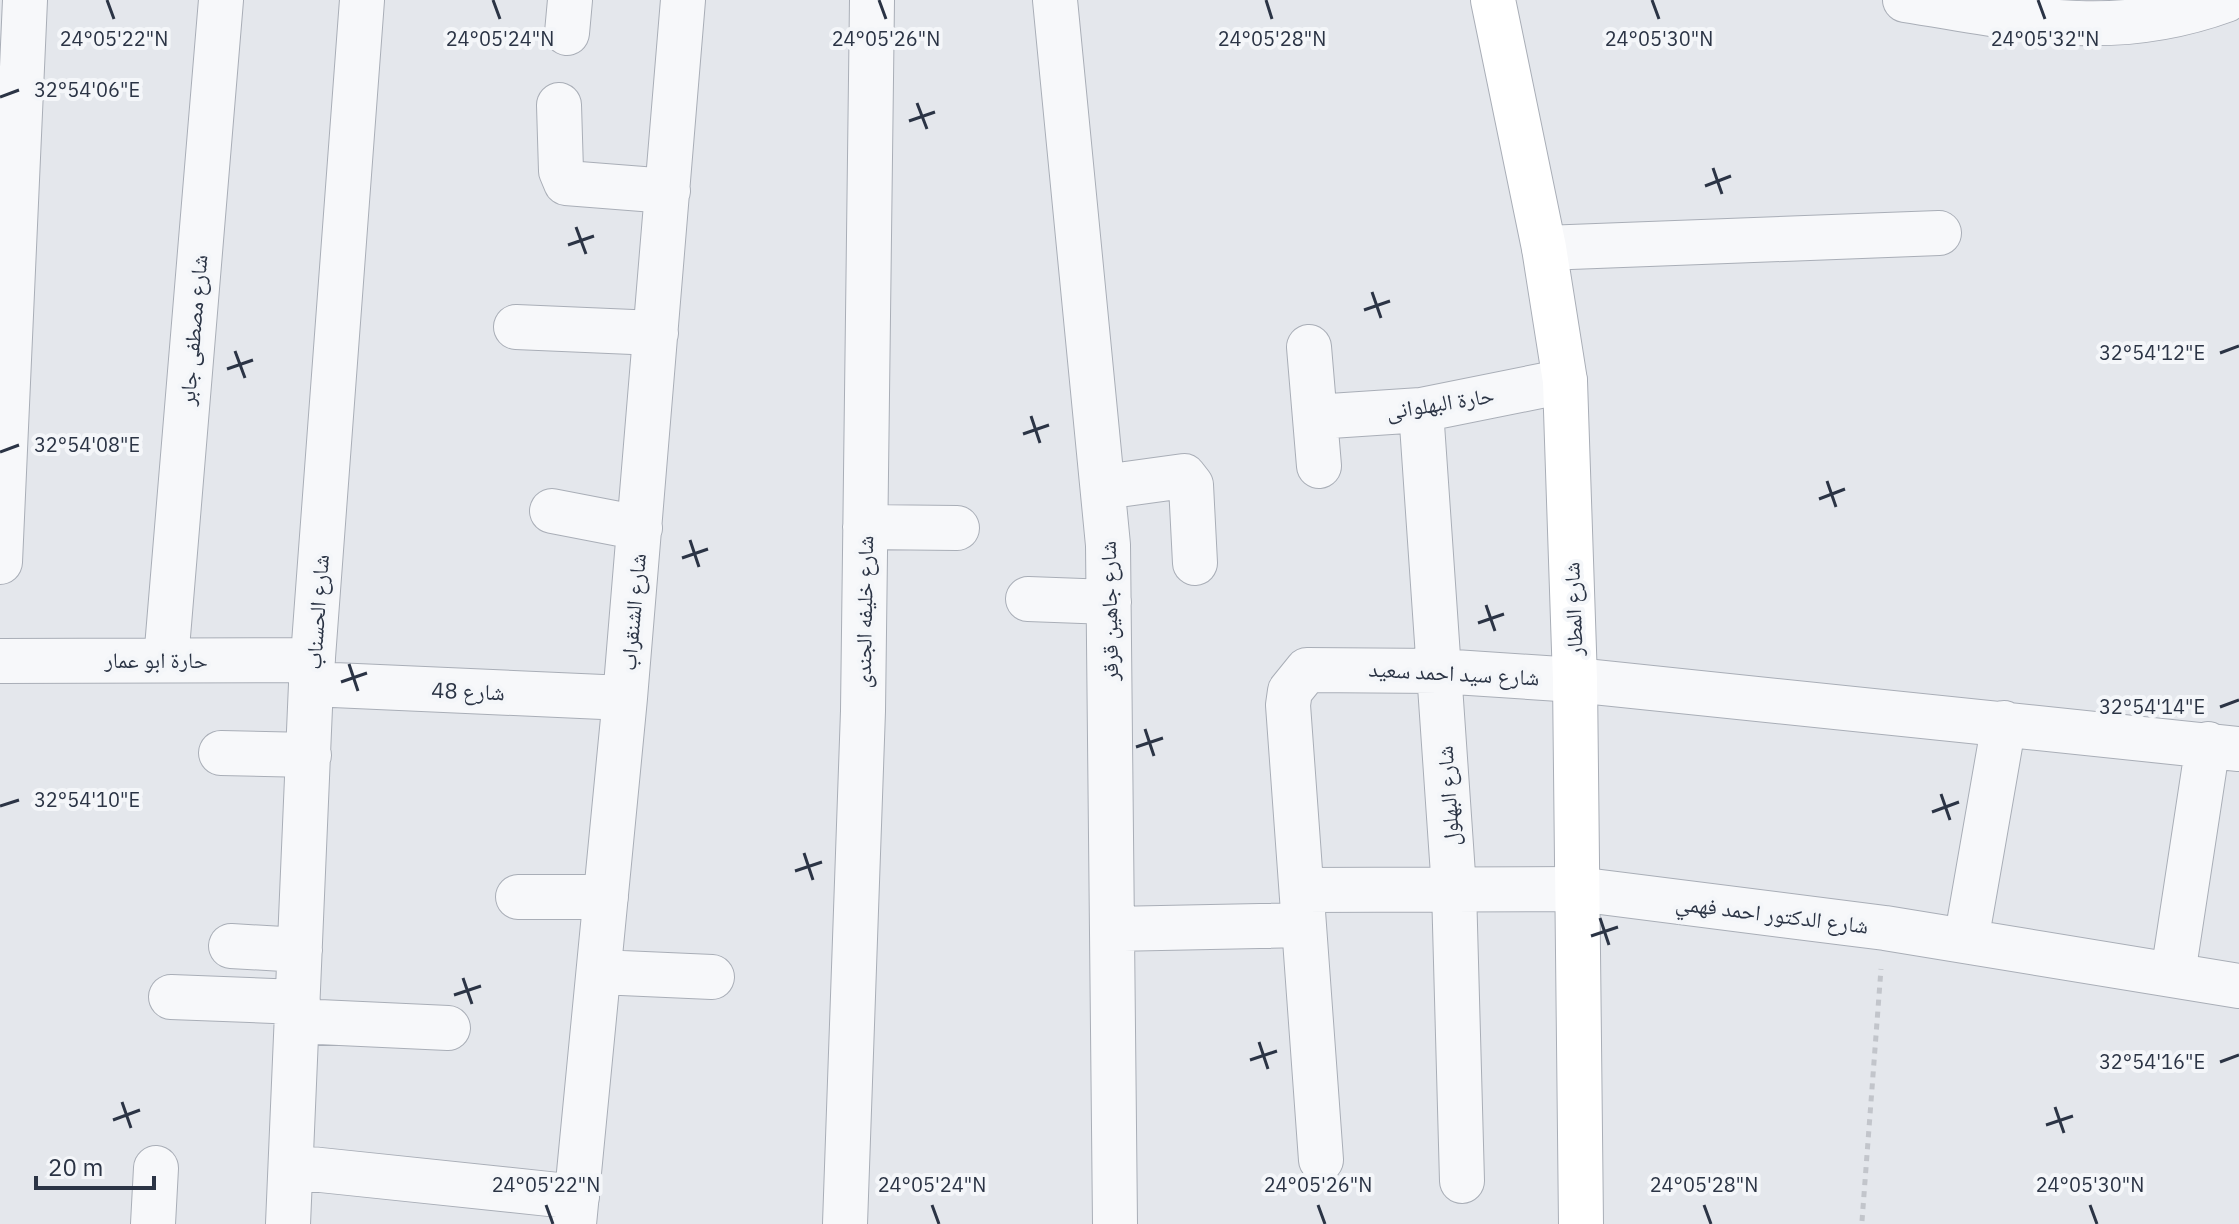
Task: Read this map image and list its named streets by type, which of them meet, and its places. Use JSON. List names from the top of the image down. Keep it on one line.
{"streets":{"street":["شارع مصطفى جابر","حارة البهلوانى","شارع المطار","شارع جاهين قرقر","شارع الحسناب","شارع الشنقراب","شارع خليفه الجندى","حارة ابو عمار","شارع سيد احمد سعيد","شارع 48","شارع البهلول","شارع الدكتور احمد فهمي"]},"crossings":[["شارع مصطفى جابر","حارة ابو عمار"],["حارة البهلوانى","شارع المطار"],["حارة البهلوانى","شارع البهلول"],["شارع المطار","شارع سيد احمد سعيد"],["شارع المطار","شارع الدكتور احمد فهمي"],["شارع جاهين قرقر","شارع الدكتور احمد فهمي"],["شارع الحسناب","حارة ابو عمار"],["شارع الحسناب","شارع 48"],["شارع الشنقراب","شارع 48"],["حارة ابو عمار","شارع 48"],["شارع سيد احمد سعيد","شارع البهلول"],["شارع سيد احمد سعيد","شارع الدكتور احمد فهمي"],["شارع البهلول","شارع الدكتور احمد فهمي"]],"scale_bar":"20 m","coordinates":["24°05'22\"N","24°05'24\"N","24°05'26\"N","24°05'28\"N","24°05'30\"N","24°05'32\"N","32°54'06\"E","32°54'12\"E","32°54'08\"E","32°54'14\"E","32°54'10\"E","32°54'16\"E"]}
